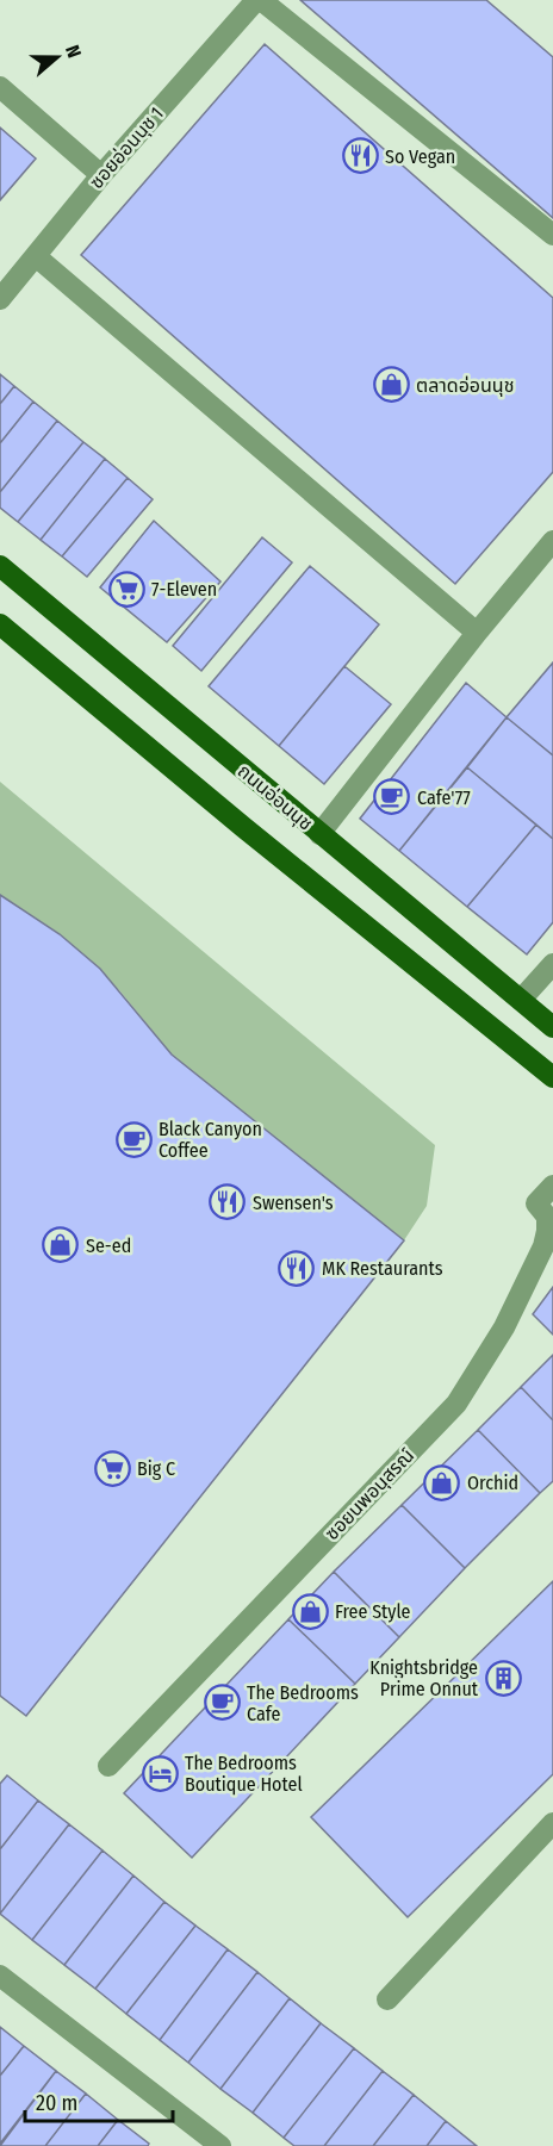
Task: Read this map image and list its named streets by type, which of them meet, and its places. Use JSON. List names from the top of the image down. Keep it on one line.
{"streets":{"main road":["ถนนอ่อนนุช"],"street":["ซอยอ่อนนุช 1","ซอยนพอนุสรณ์"]},"places":{"restaurant":["So Vegan","Swensen's","MK Restaurants"],"shop":["ตลาดอ่อนนุช","Se-ed","Orchid","Free Style"],"supermarket":["7-Eleven","Big C"],"cafe":["Cafe'77","Black Canyon Coffee","The Bedrooms Cafe"],"building":["Knightsbridge Prime Onnut"],"hotel":["The Bedrooms Boutique Hotel"]},"scale_bar":"20 m","north":"right"}
